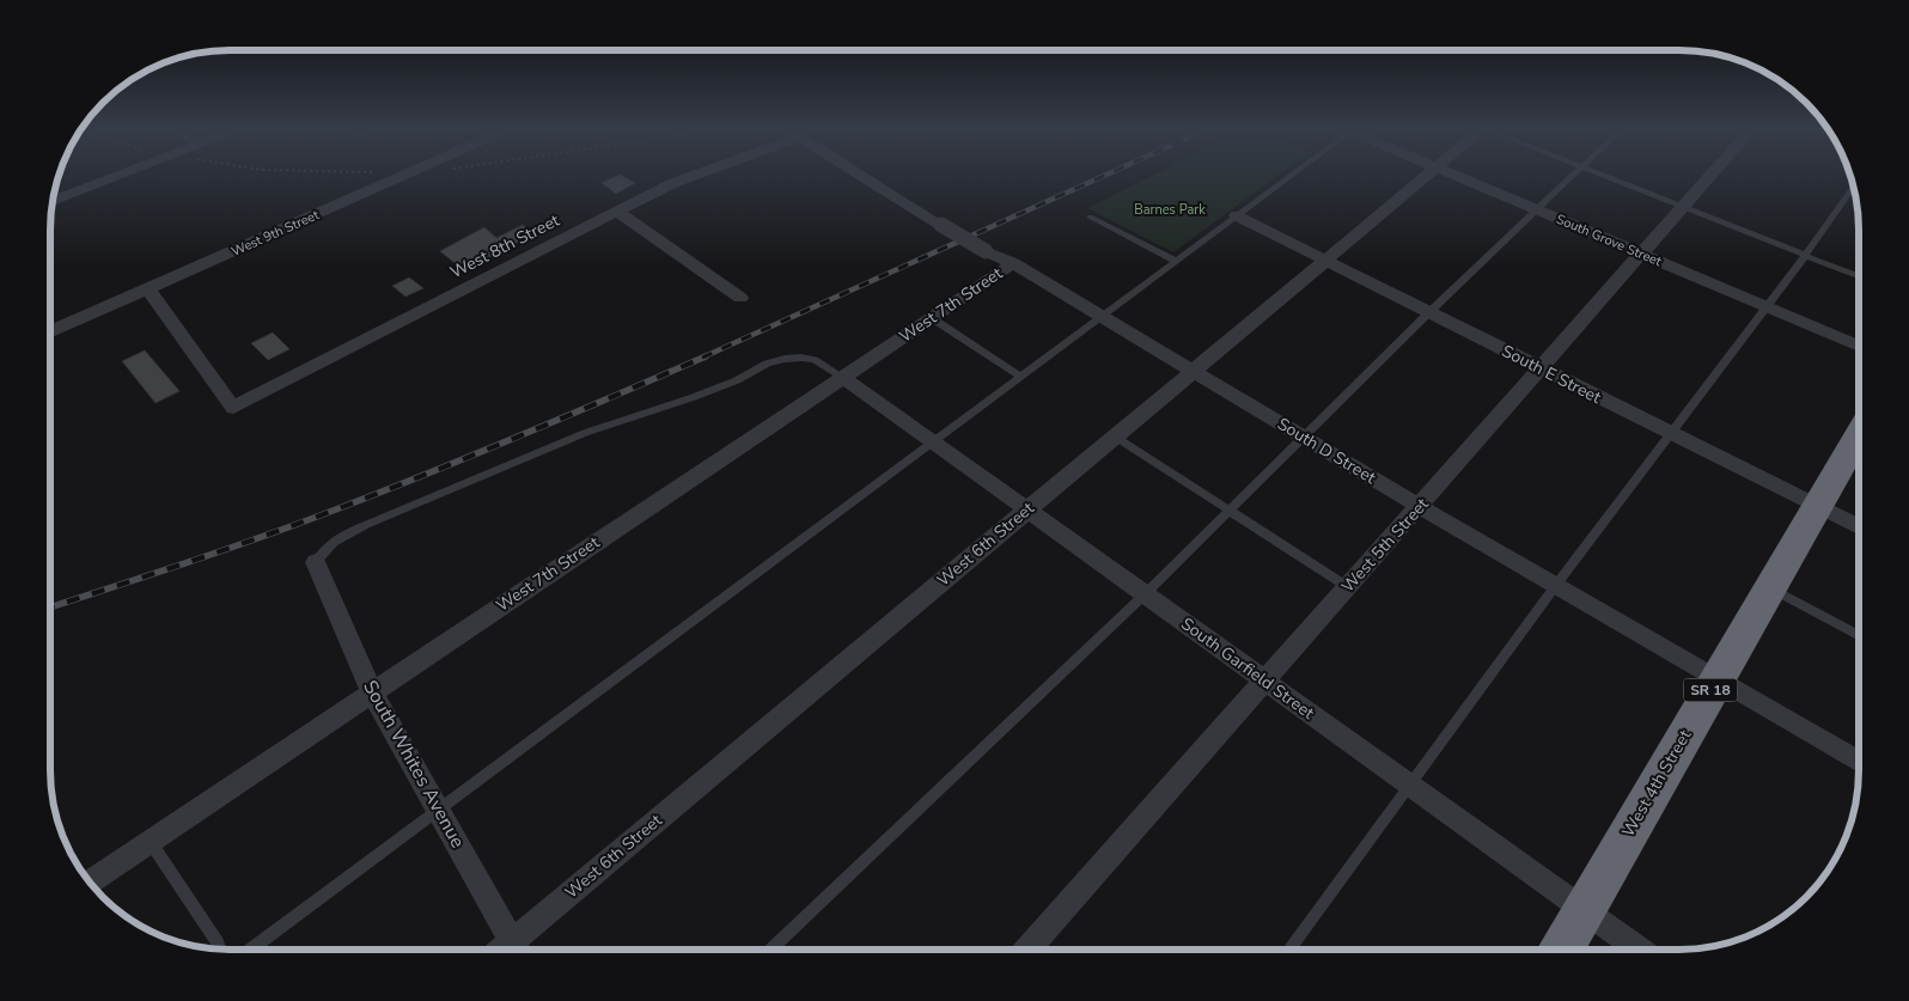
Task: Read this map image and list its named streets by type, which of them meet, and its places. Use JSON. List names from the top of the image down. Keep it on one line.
{"streets":{"highway":["SR 18","West 4th Street"],"street":["West 9th Street","South Grove Street","West 8th Street","West 7th Street","South E Street","South D Street","West 6th Street","West 5th Street","South Garfield Street","South Whites Avenue"]},"crossings":[["West 9th Street","West 8th Street"],["South Grove Street","West 5th Street"],["West 7th Street","South D Street"],["West 7th Street","South Garfield Street"],["West 7th Street","South Whites Avenue"],["South E Street","West 6th Street"],["South E Street","West 5th Street"],["South E Street","West 4th Street"],["South D Street","West 6th Street"],["South D Street","West 5th Street"],["South D Street","West 4th Street"],["West 6th Street","South Garfield Street"],["West 5th Street","South Garfield Street"],["South Garfield Street","West 4th Street"]],"parks":["Barnes Park"]}
